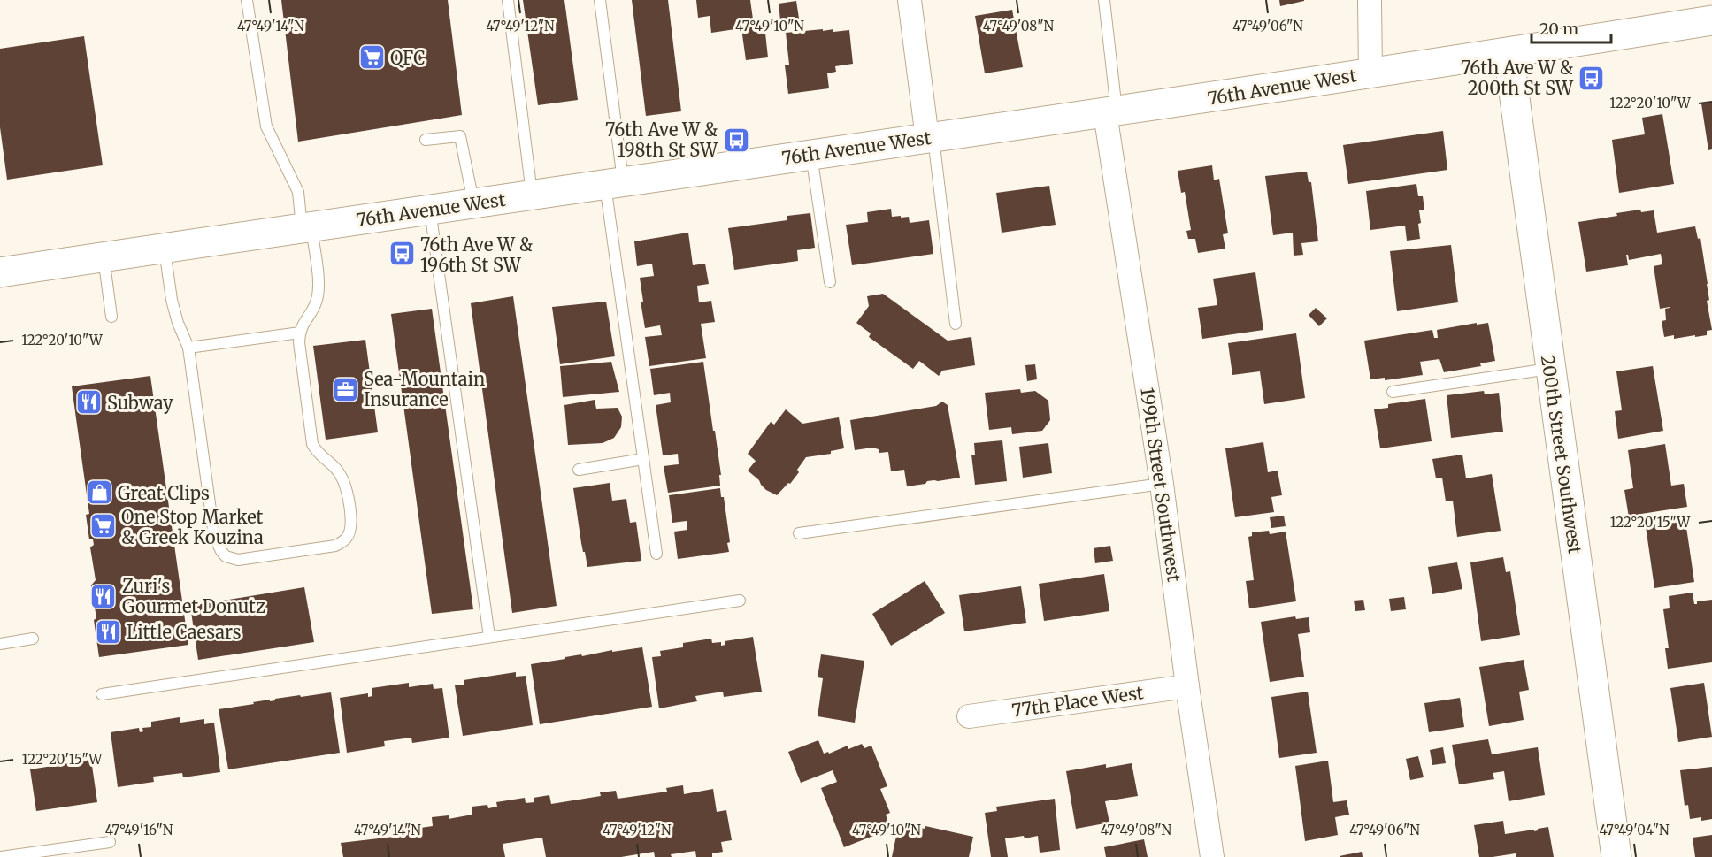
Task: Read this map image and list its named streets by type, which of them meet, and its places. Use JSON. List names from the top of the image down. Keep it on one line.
{"streets":{"street":["76th Avenue West","200th Street Southwest","199th Street Southwest","77th Place West"]},"crossings":[["76th Avenue West","200th Street Southwest"],["76th Avenue West","199th Street Southwest"],["199th Street Southwest","77th Place West"]],"places":{"supermarket":["QFC","One Stop Market & Greek Kouzina"],"bus stop":["76th Ave W & 200th St SW","76th Ave W & 198th St SW","76th Ave W & 196th St SW"],"office":["Sea-Mountain Insurance"],"restaurant":["Subway","Zuri's Gourmet Donutz","Little Caesars"],"shop":["Great Clips"]},"scale_bar":"20 m","coordinates":["47°49'14\"N","47°49'12\"N","47°49'10\"N","47°49'08\"N","47°49'06\"N","122°20'10\"W","122°20'15\"W","47°49'16\"N","47°49'04\"N"]}
